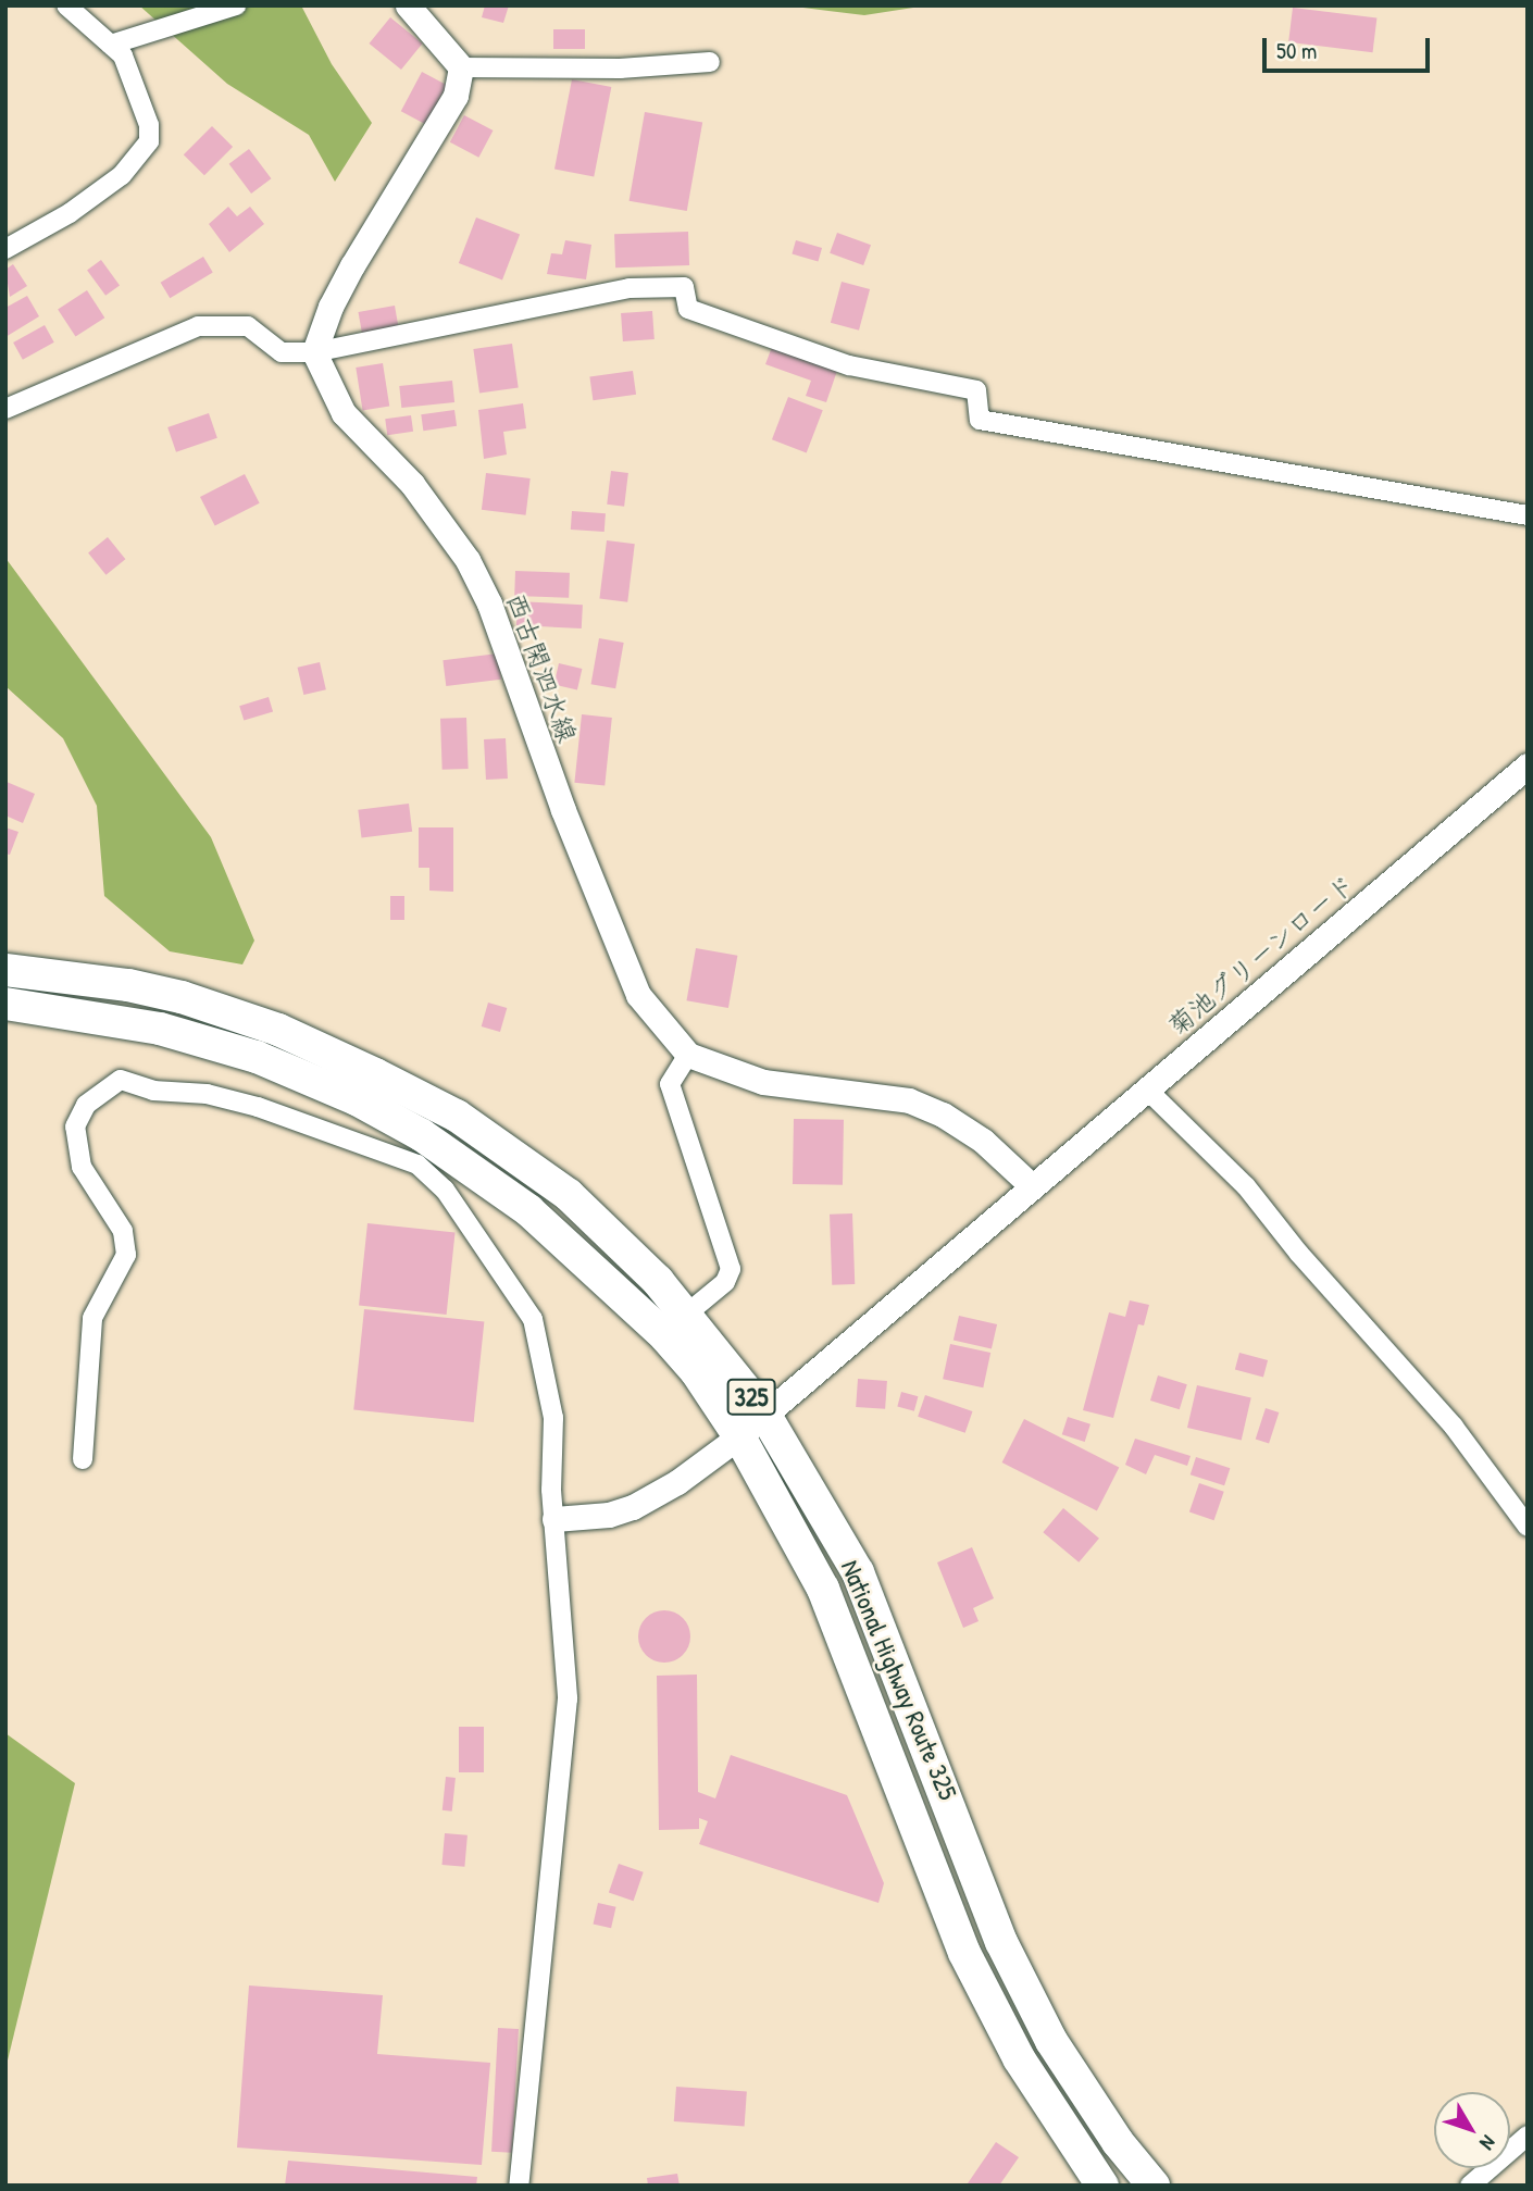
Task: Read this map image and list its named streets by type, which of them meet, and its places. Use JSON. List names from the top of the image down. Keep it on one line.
{"streets":{"highway":["325","National Highway Route 325"],"main road":["西古閑泗水線","菊池グリーンロード"]},"crossings":[["西古閑泗水線","菊池グリーンロード"],["菊池グリーンロード","National Highway Route 325"]],"scale_bar":"50 m","north":"bottom right"}
